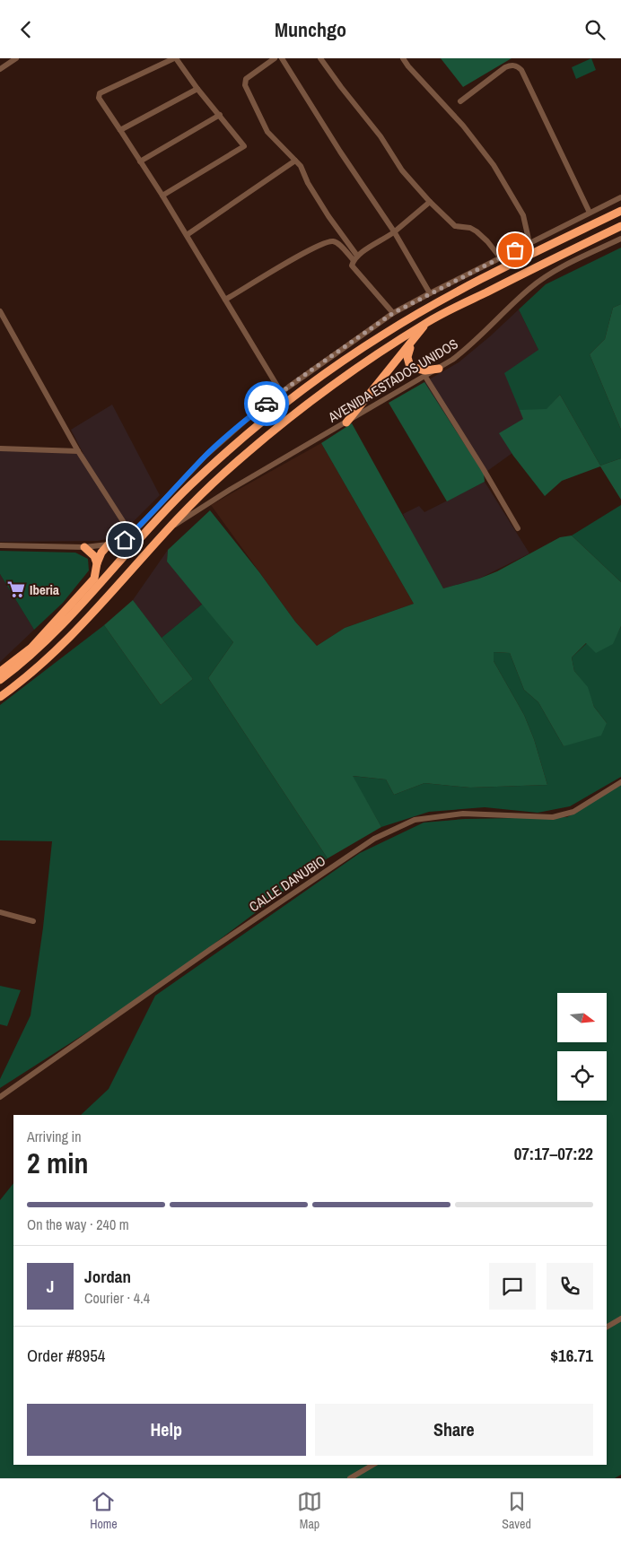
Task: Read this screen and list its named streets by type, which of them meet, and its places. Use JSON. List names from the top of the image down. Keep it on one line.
{"streets":{"street":["AVENIDA ESTADOS UNIDOS","CALLE DANUBIO"]},"places":{"supermarket":["Iberia"]},"north":"right","page":{"header":"Munchgo","heading":["2 min","Arriving in","07:17–07:22"],"panel":["Jordan","Courier · 4.4","Order #8954","$16.71"],"bar":"On the way · 240 m","round":"J","buttons":["Help","Share"],"tabs":["Home","Map","Saved"]}}
